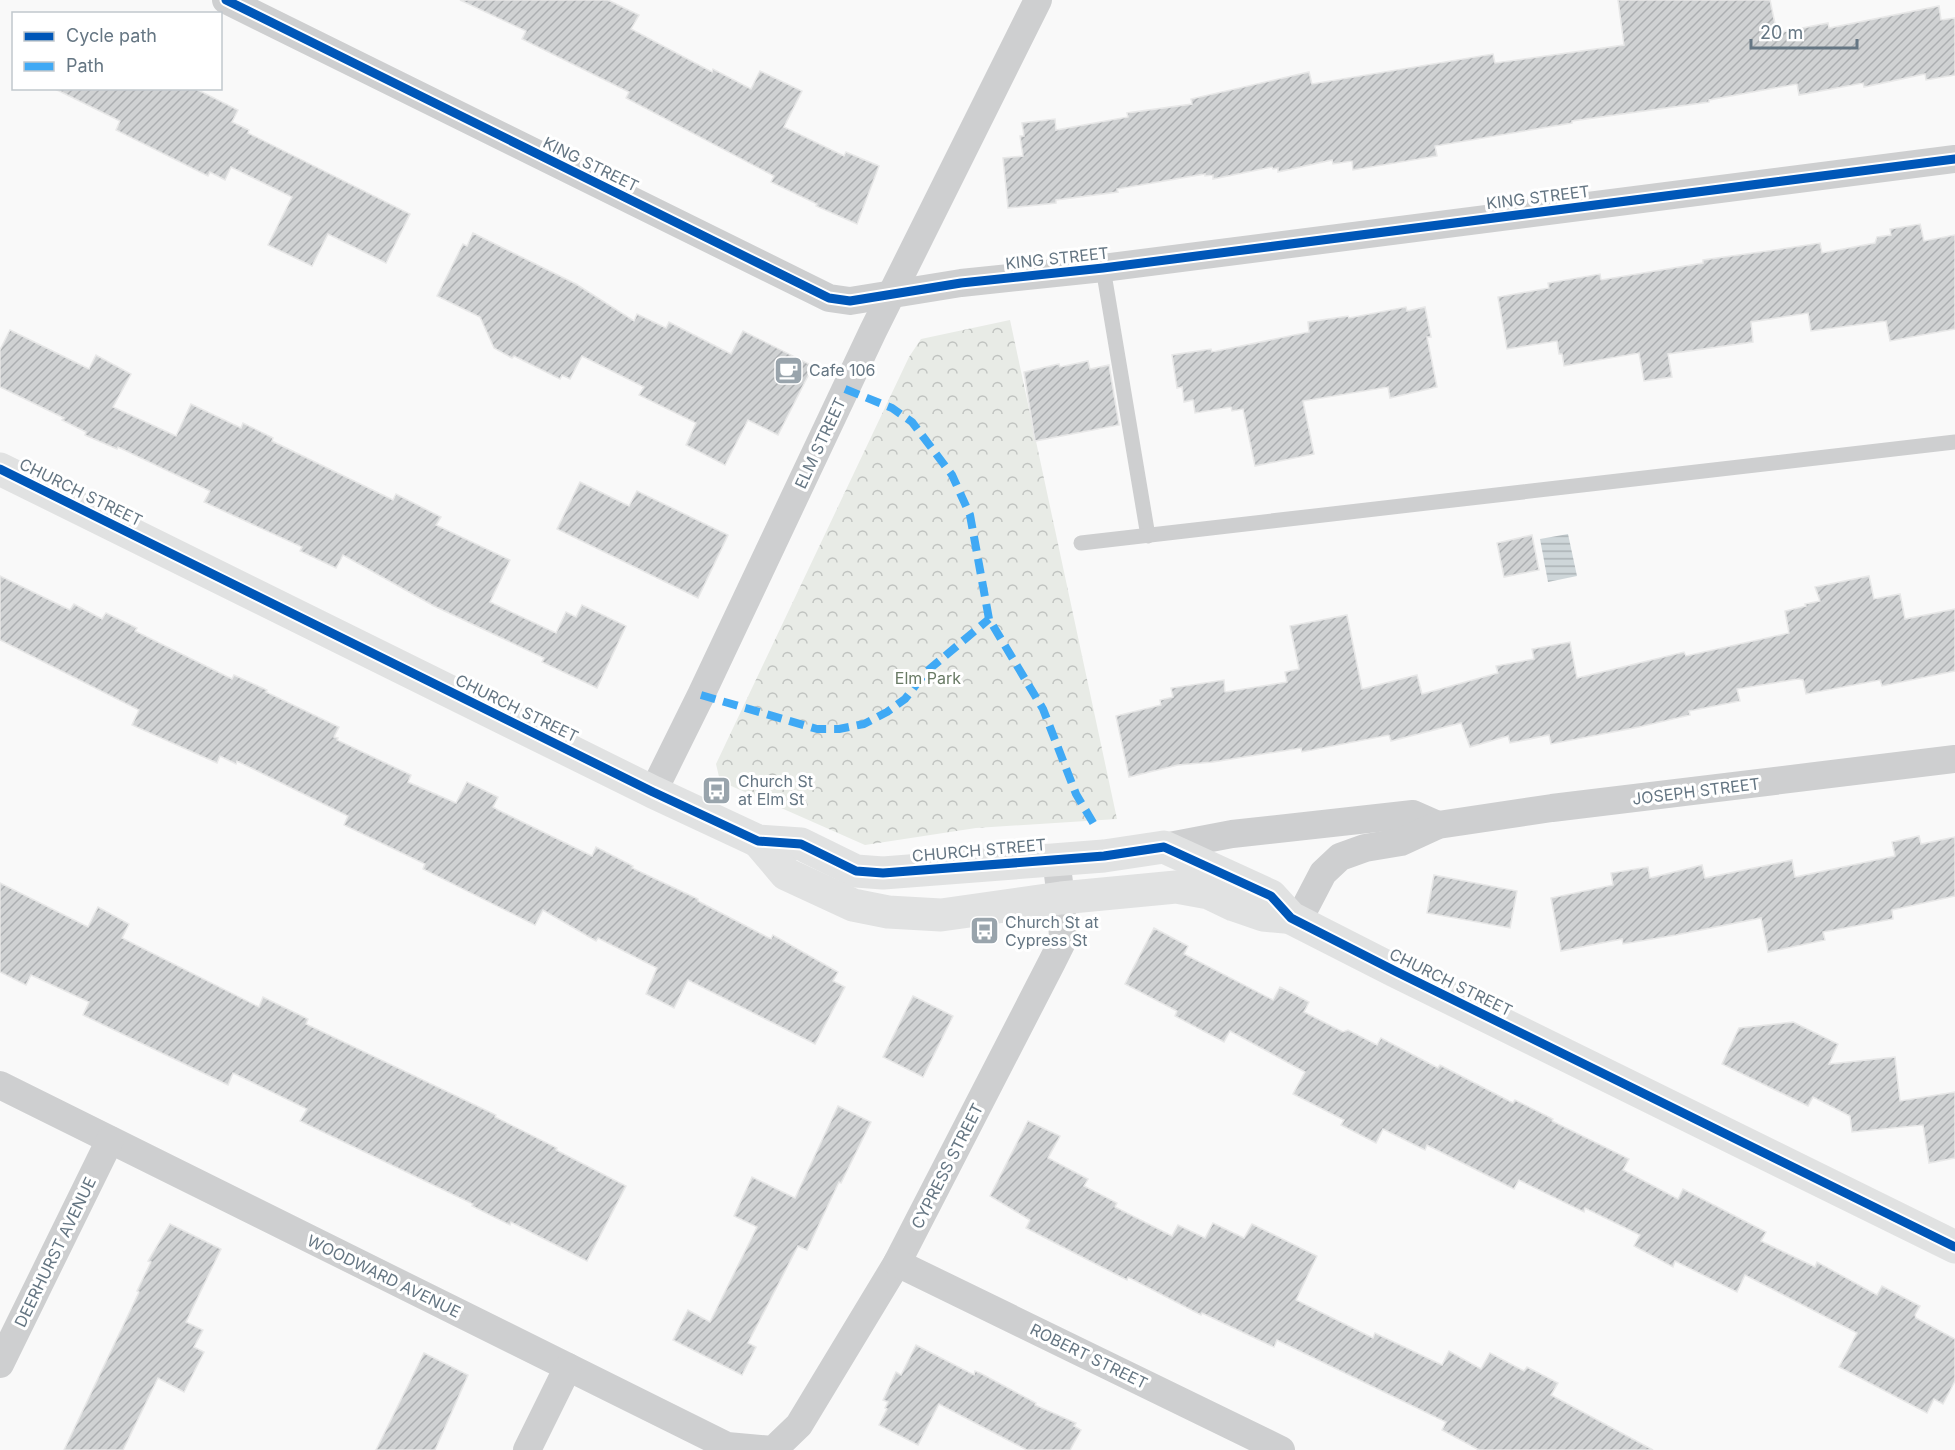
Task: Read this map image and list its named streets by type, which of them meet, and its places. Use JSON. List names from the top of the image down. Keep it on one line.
{"streets":{"street":["KING STREET","ELM STREET","CHURCH STREET","JOSEPH STREET","CYPRESS STREET","DEERHURST AVENUE","WOODWARD AVENUE","ROBERT STREET"]},"crossings":[["KING STREET","ELM STREET"],["ELM STREET","CHURCH STREET"],["CHURCH STREET","JOSEPH STREET"],["CHURCH STREET","CYPRESS STREET"],["CYPRESS STREET","WOODWARD AVENUE"],["CYPRESS STREET","ROBERT STREET"],["DEERHURST AVENUE","WOODWARD AVENUE"]],"parks":["Elm Park"],"places":{"cafe":["Cafe 106"],"bus stop":["Church St at Elm St","Church St at Cypress St"]},"legend":["Cycle path","Path"],"scale_bar":"20 m"}
